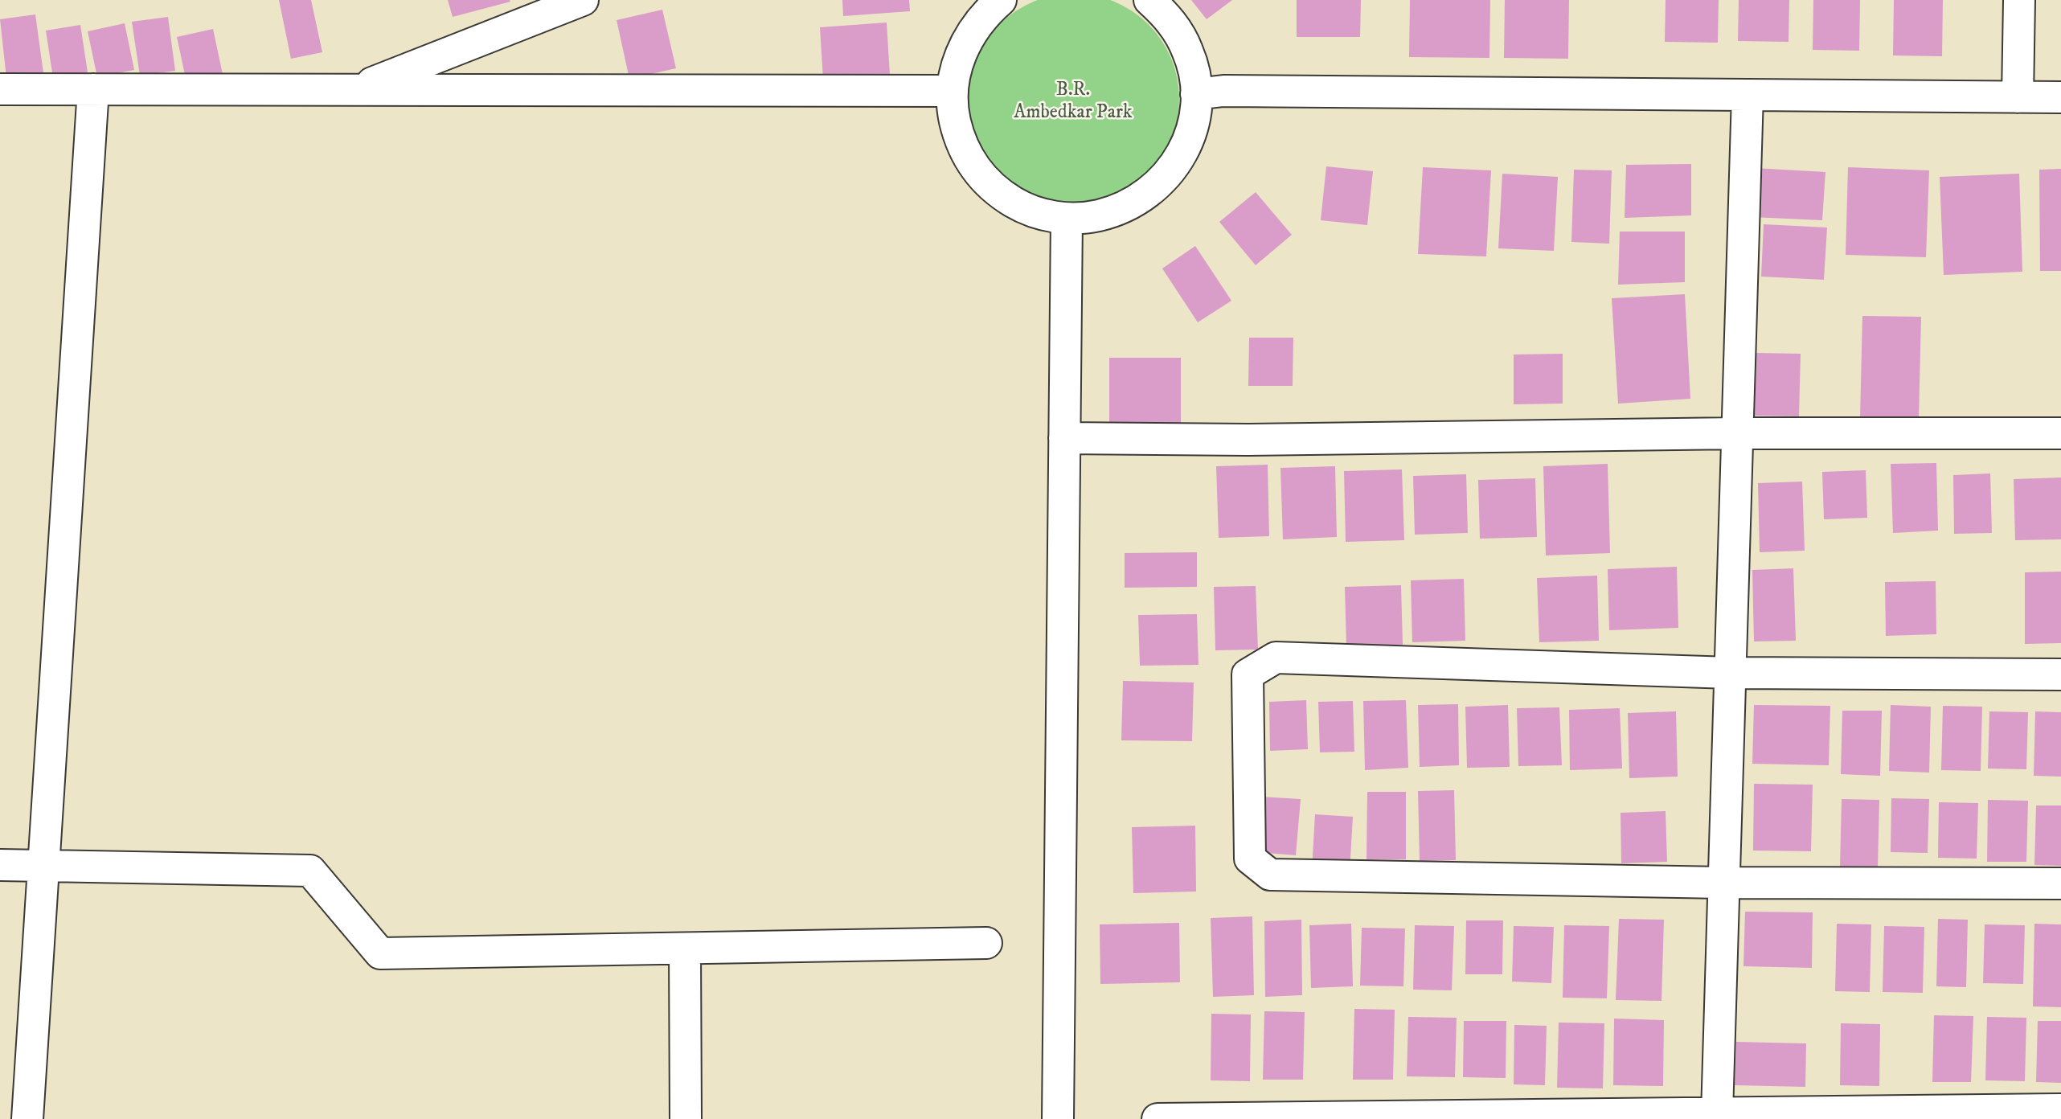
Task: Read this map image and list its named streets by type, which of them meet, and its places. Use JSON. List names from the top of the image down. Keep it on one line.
{"parks":["B.R. Ambedkar Park"]}
